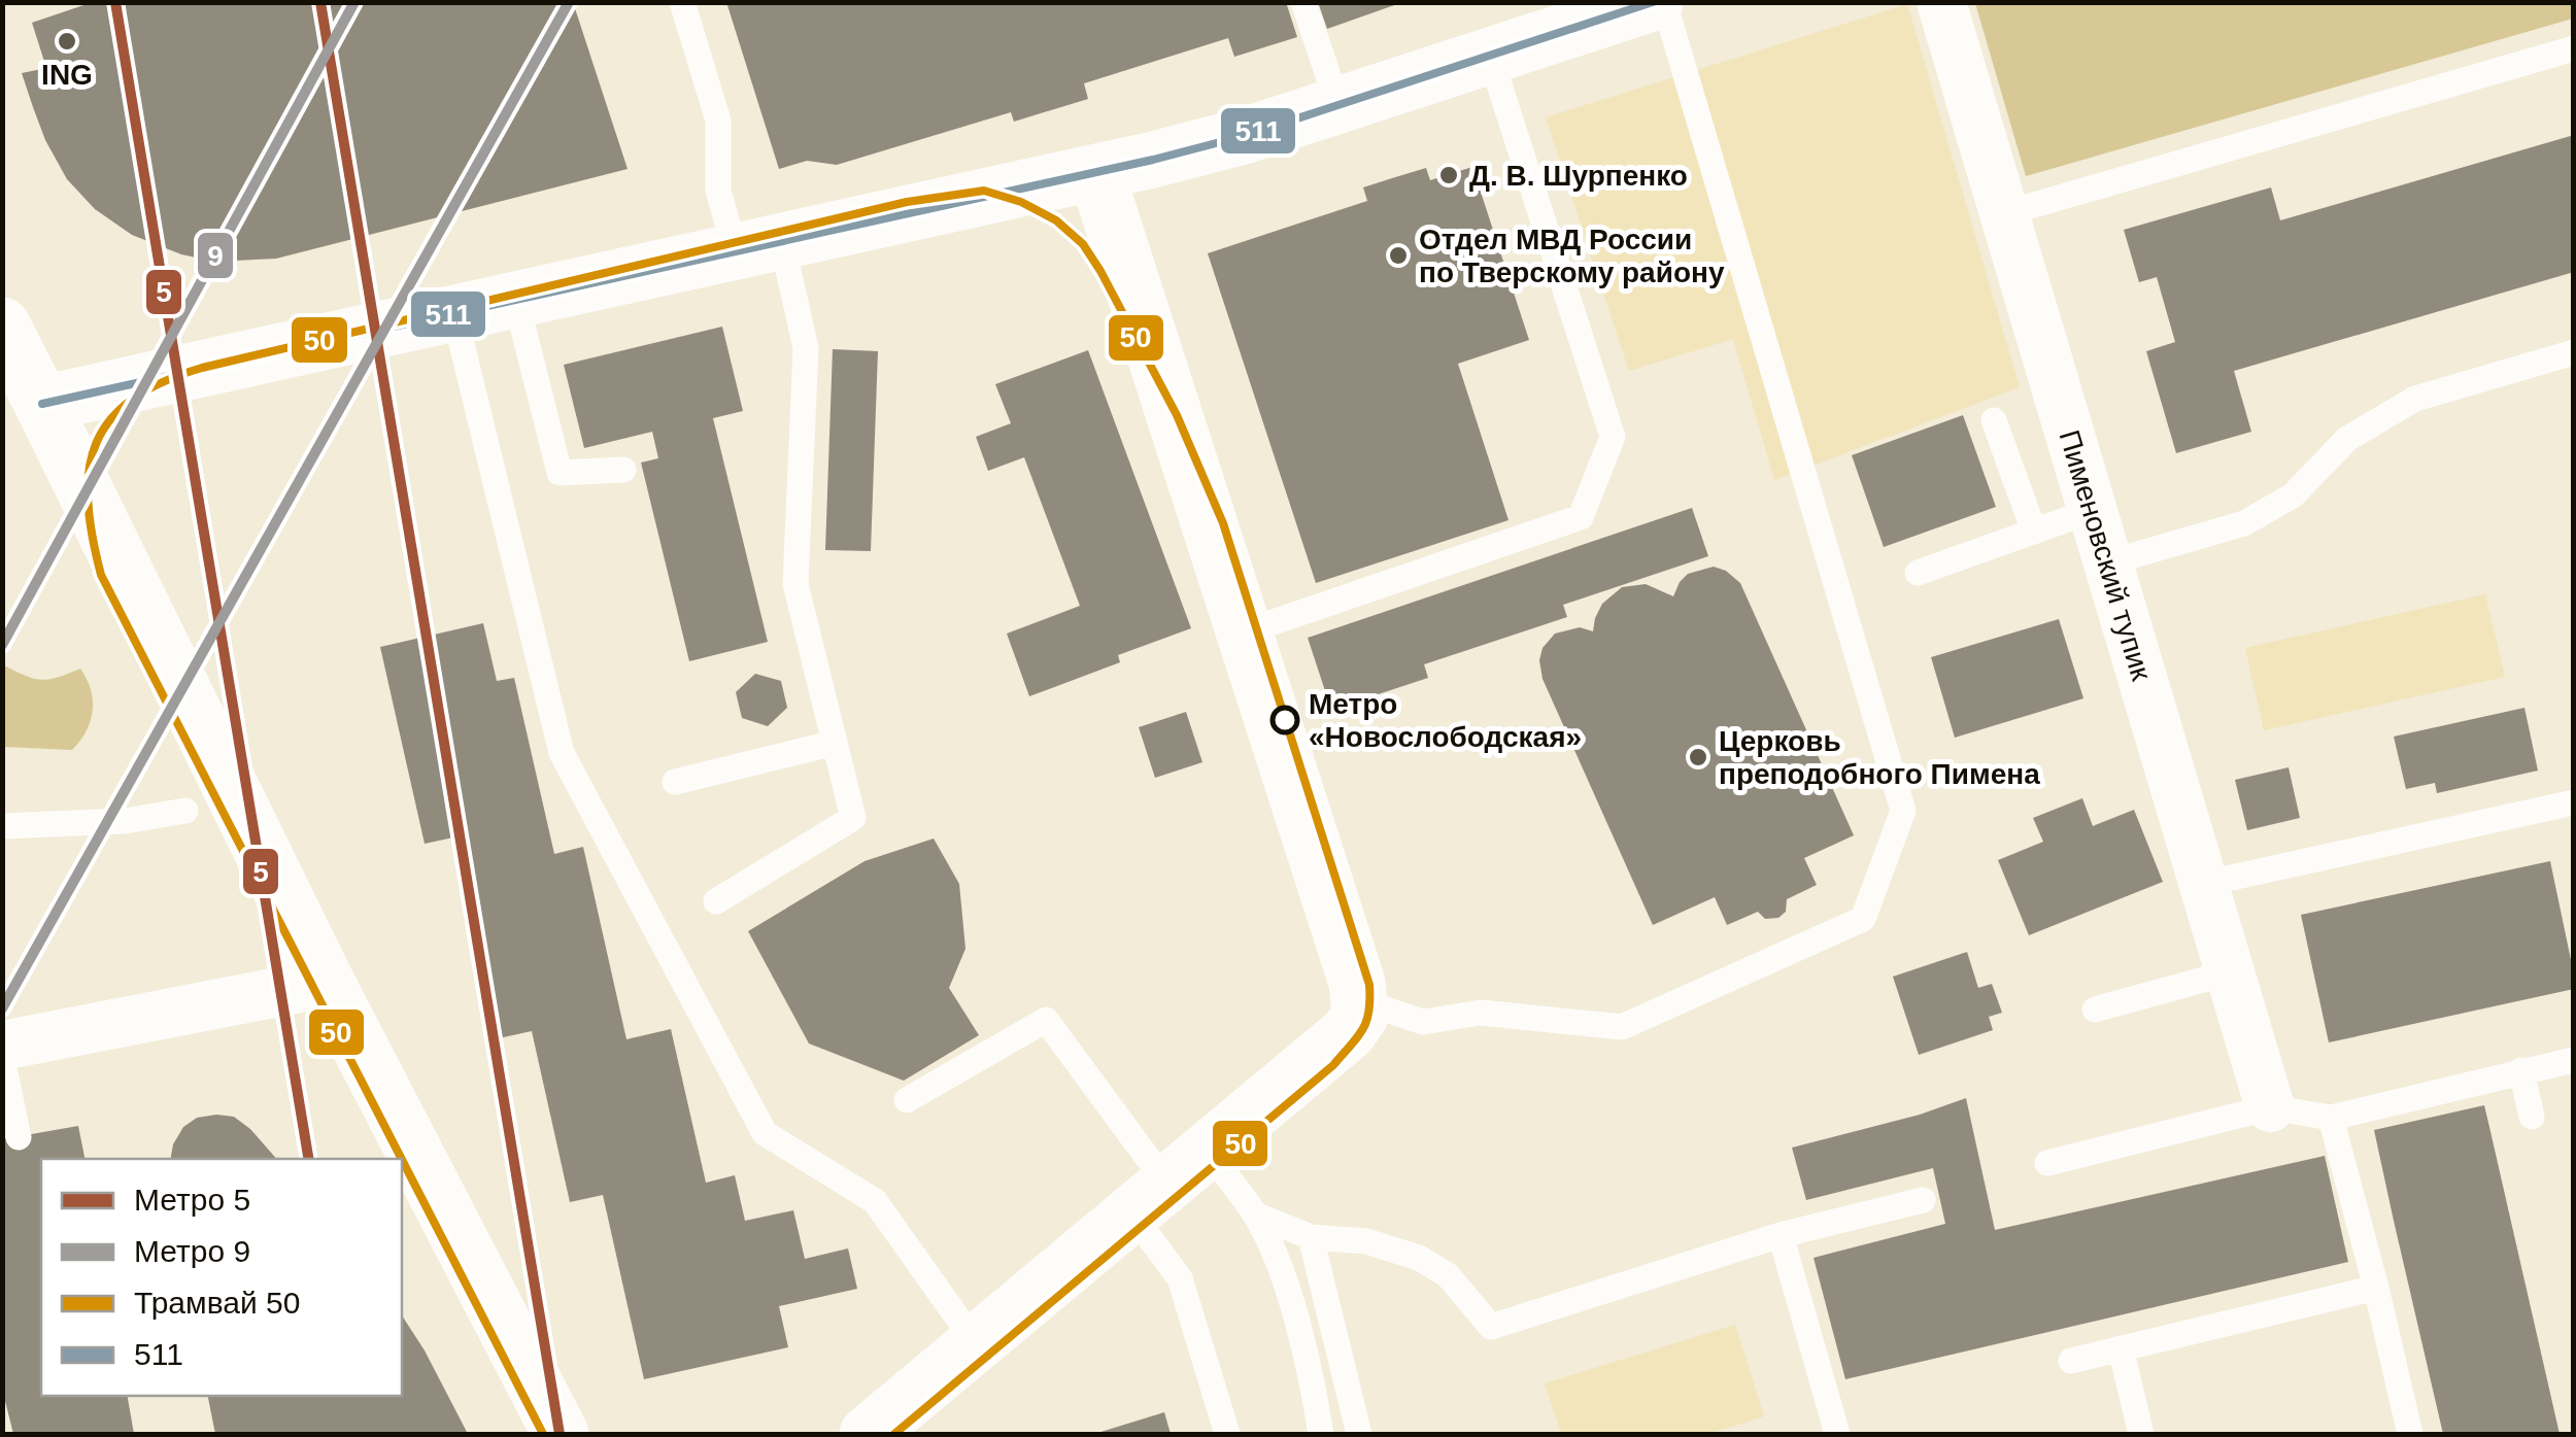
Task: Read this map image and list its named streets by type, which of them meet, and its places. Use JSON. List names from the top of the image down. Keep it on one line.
{"streets":{"street":["Пименовский тупик"]},"places":["ING","Д. В. Шурпенко","Отдел МВД России по Тверскому району","Метро «Новослободская»","Церковь преподобного Пимена"],"lines":["metro line 5","metro line 9","transit line 511","tram line 50"],"legend":["Метро 5","Метро 9","Трамвай 50","511"]}
